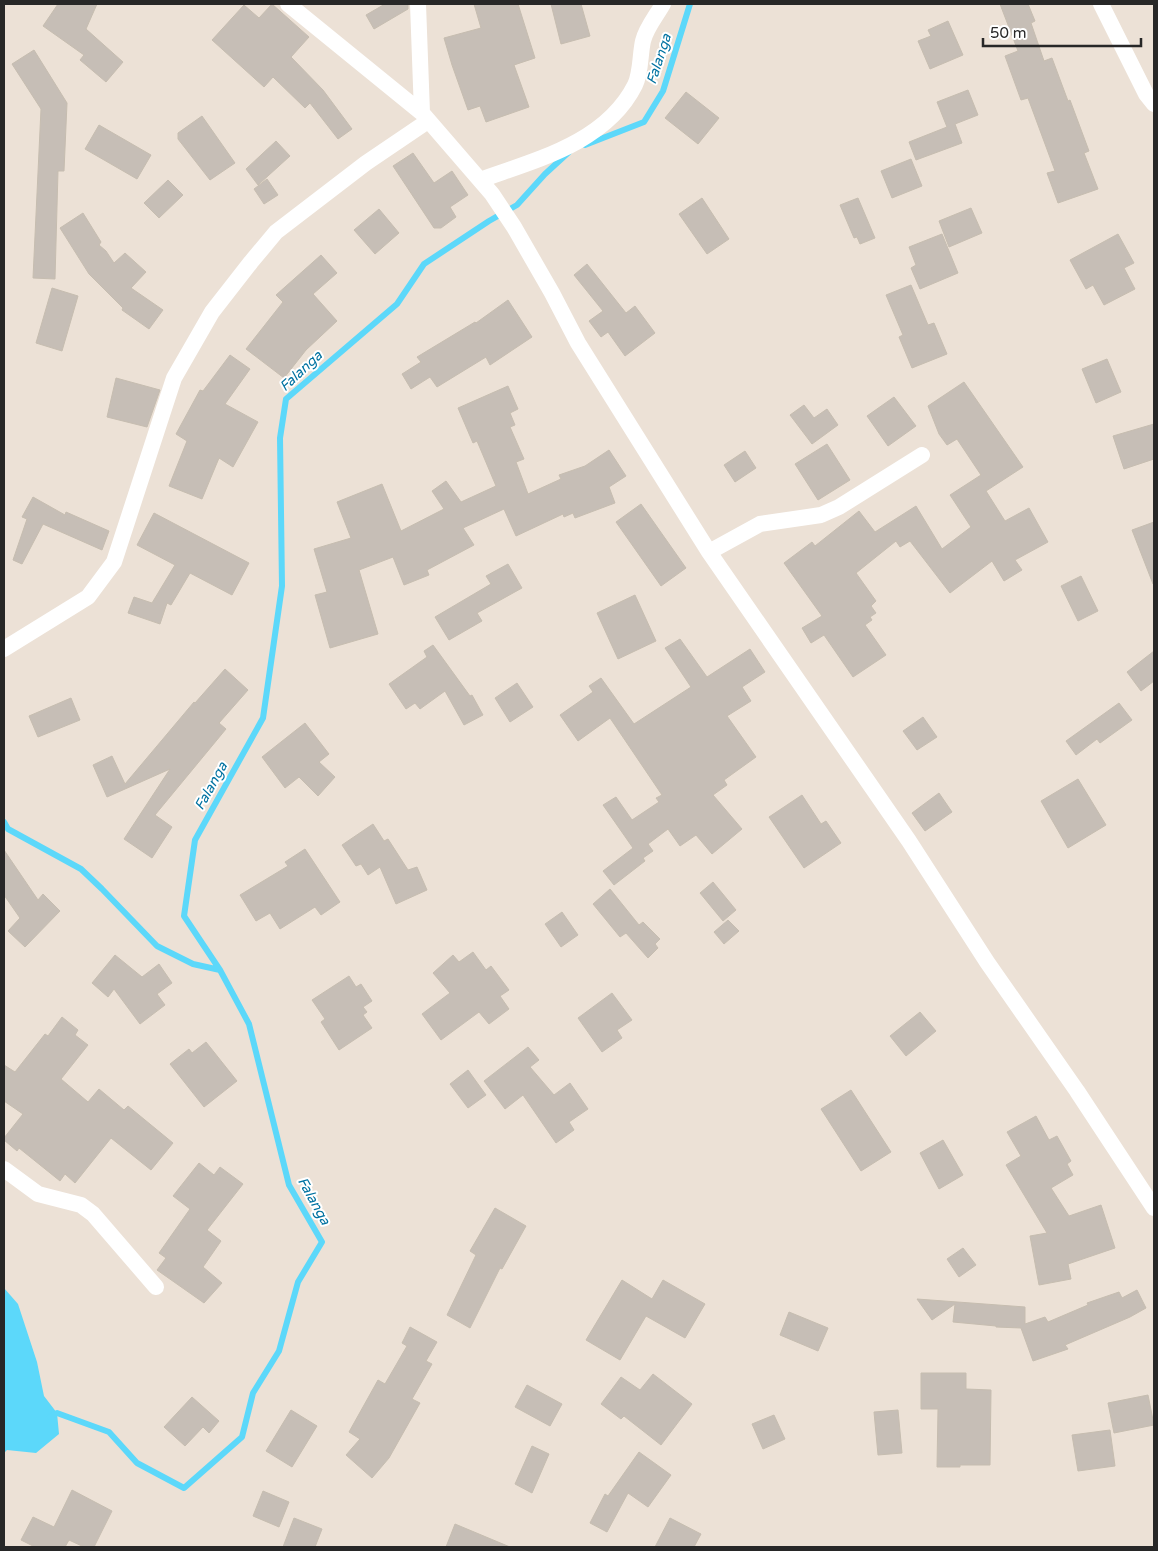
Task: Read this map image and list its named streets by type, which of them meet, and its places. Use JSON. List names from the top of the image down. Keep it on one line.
{"water":["Falanga"],"scale_bar":"50 m"}
